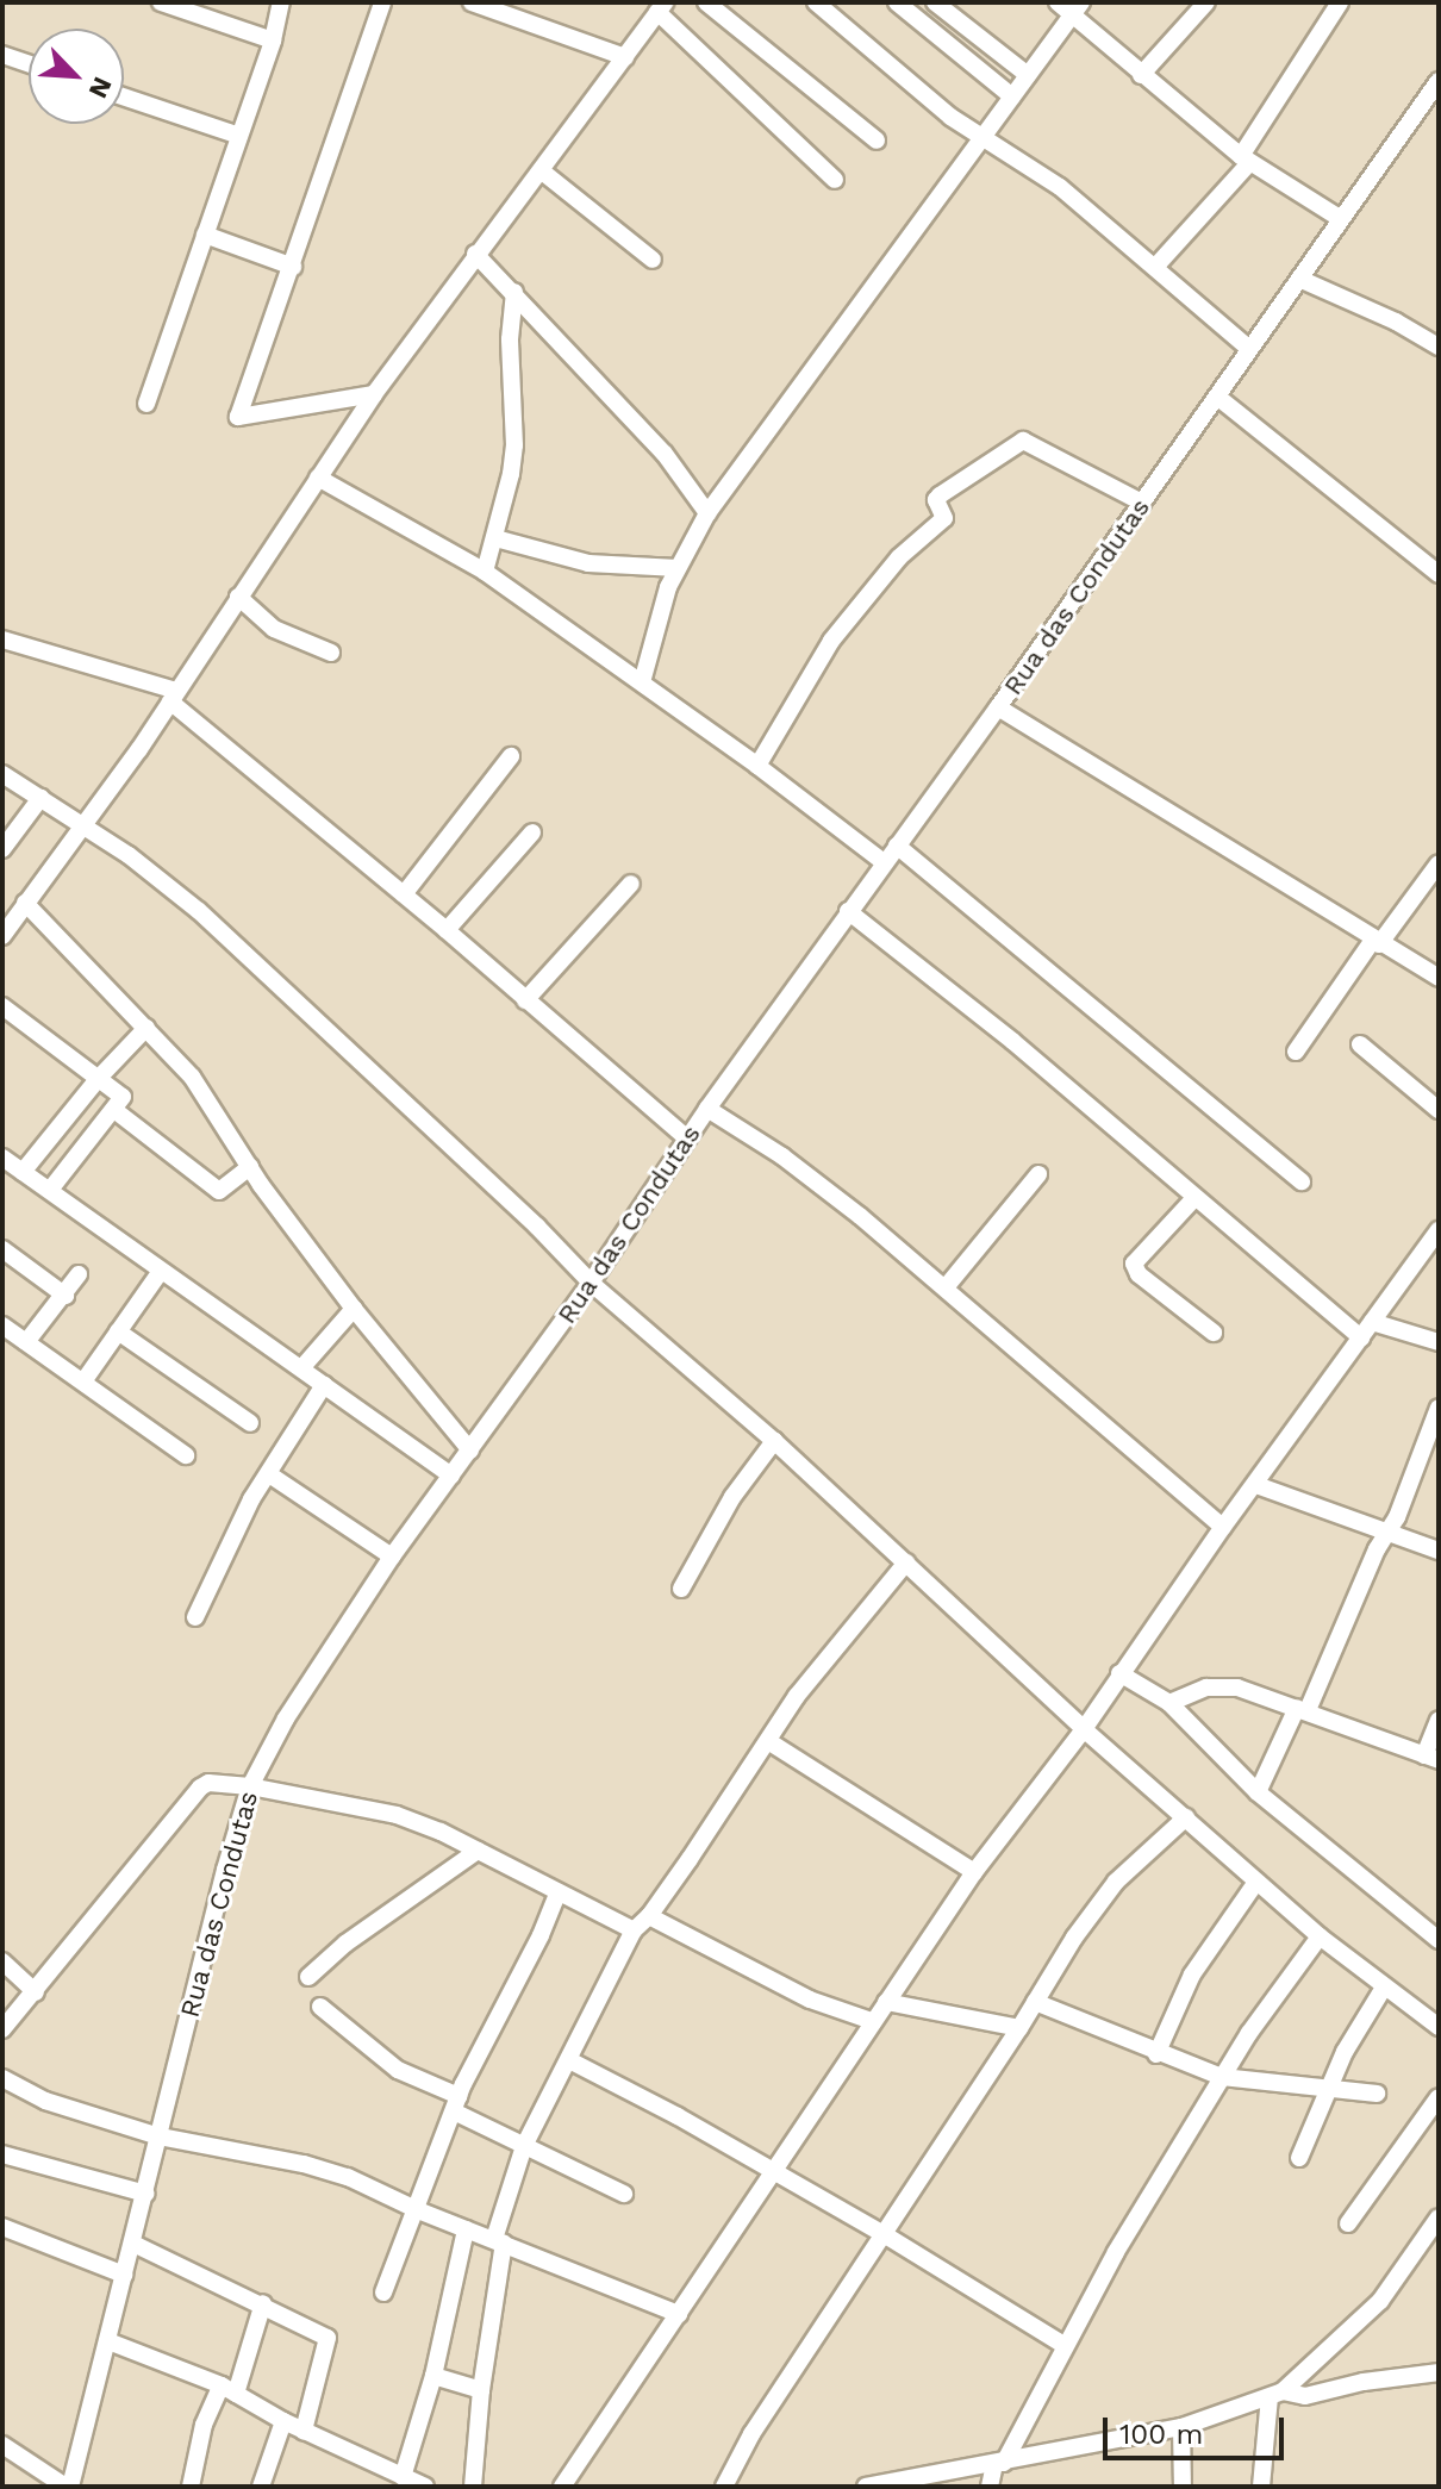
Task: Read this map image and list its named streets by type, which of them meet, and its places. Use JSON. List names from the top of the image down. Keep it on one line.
{"streets":{"street":["Rua das Condutas"]},"scale_bar":"100 m","north":"bottom right"}
